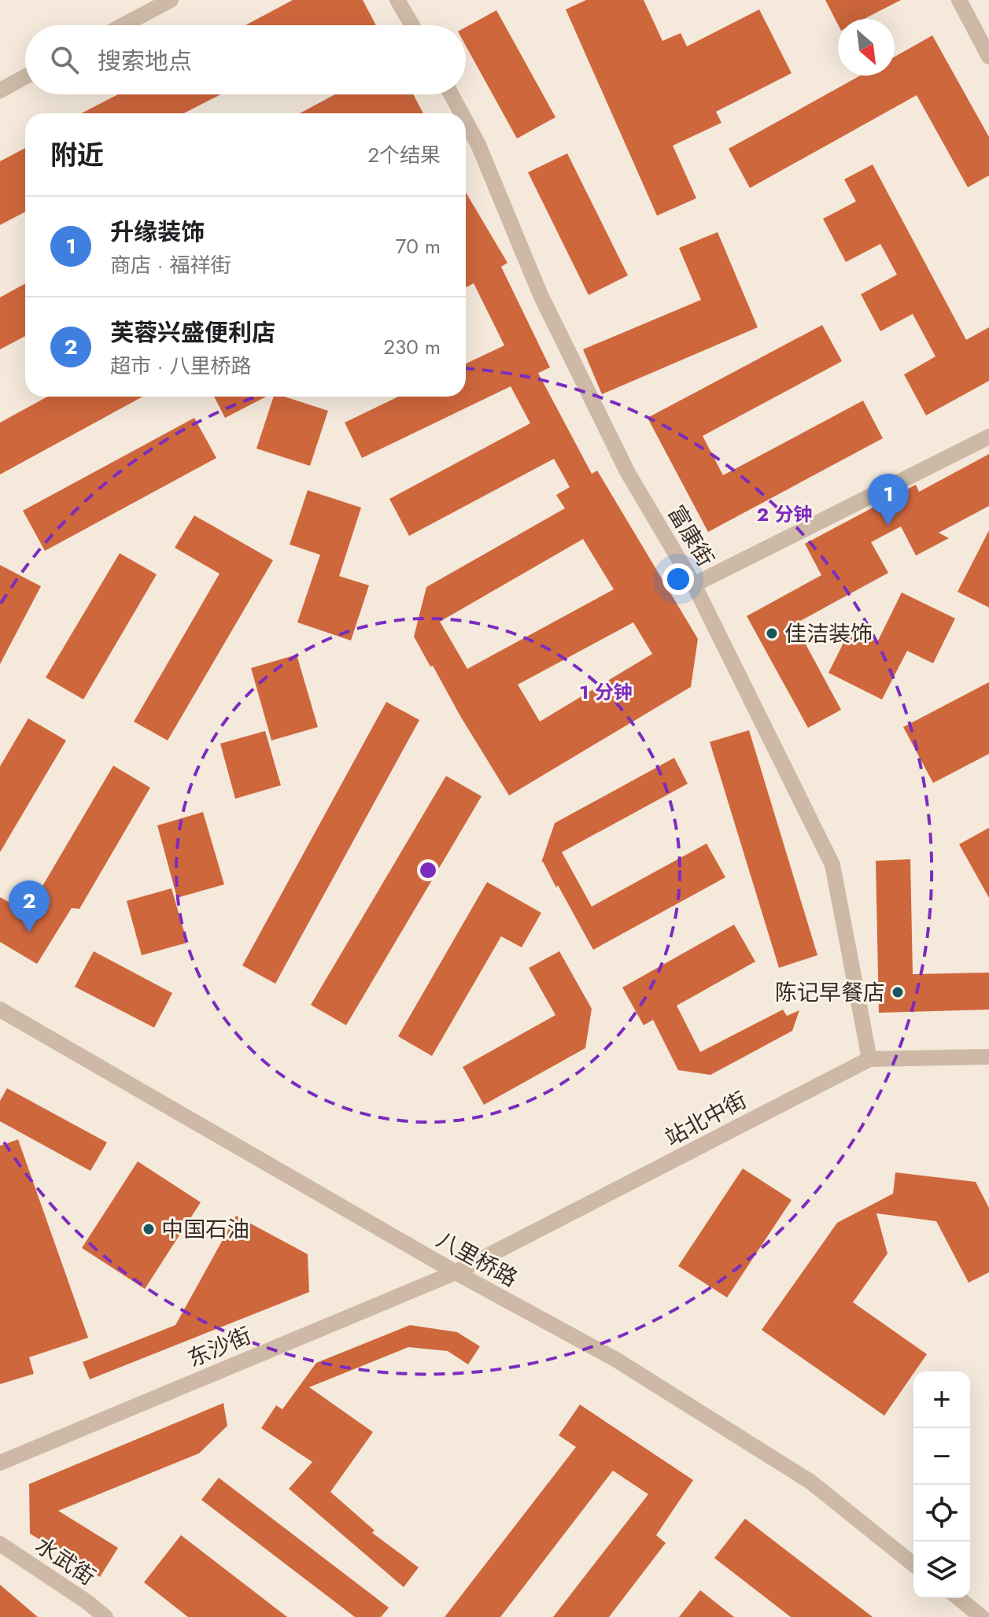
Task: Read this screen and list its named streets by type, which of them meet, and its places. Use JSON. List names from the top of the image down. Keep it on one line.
{"streets":{"street":["富康街","站北中街","八里桥路","东沙街","水武街"]},"crossings":[["富康街","站北中街"],["站北中街","八里桥路"],["站北中街","东沙街"],["八里桥路","东沙街"]],"places":["佳洁装饰","陈记早餐店","中国石油"],"north":"bottom right","page":{"search":"搜索地点","heading":["附近","2个结果"],"list":[{"mark":"1","name":"升缘装饰","note":"商店 · 福祥街","value":"70 m"},{"mark":"2","name":"芙蓉兴盛便利店","note":"超市 · 八里桥路","value":"230 m"}],"pins":["1","2"],"map_buttons":["+","−"]},"rings":["2 分钟","1 分钟"]}
